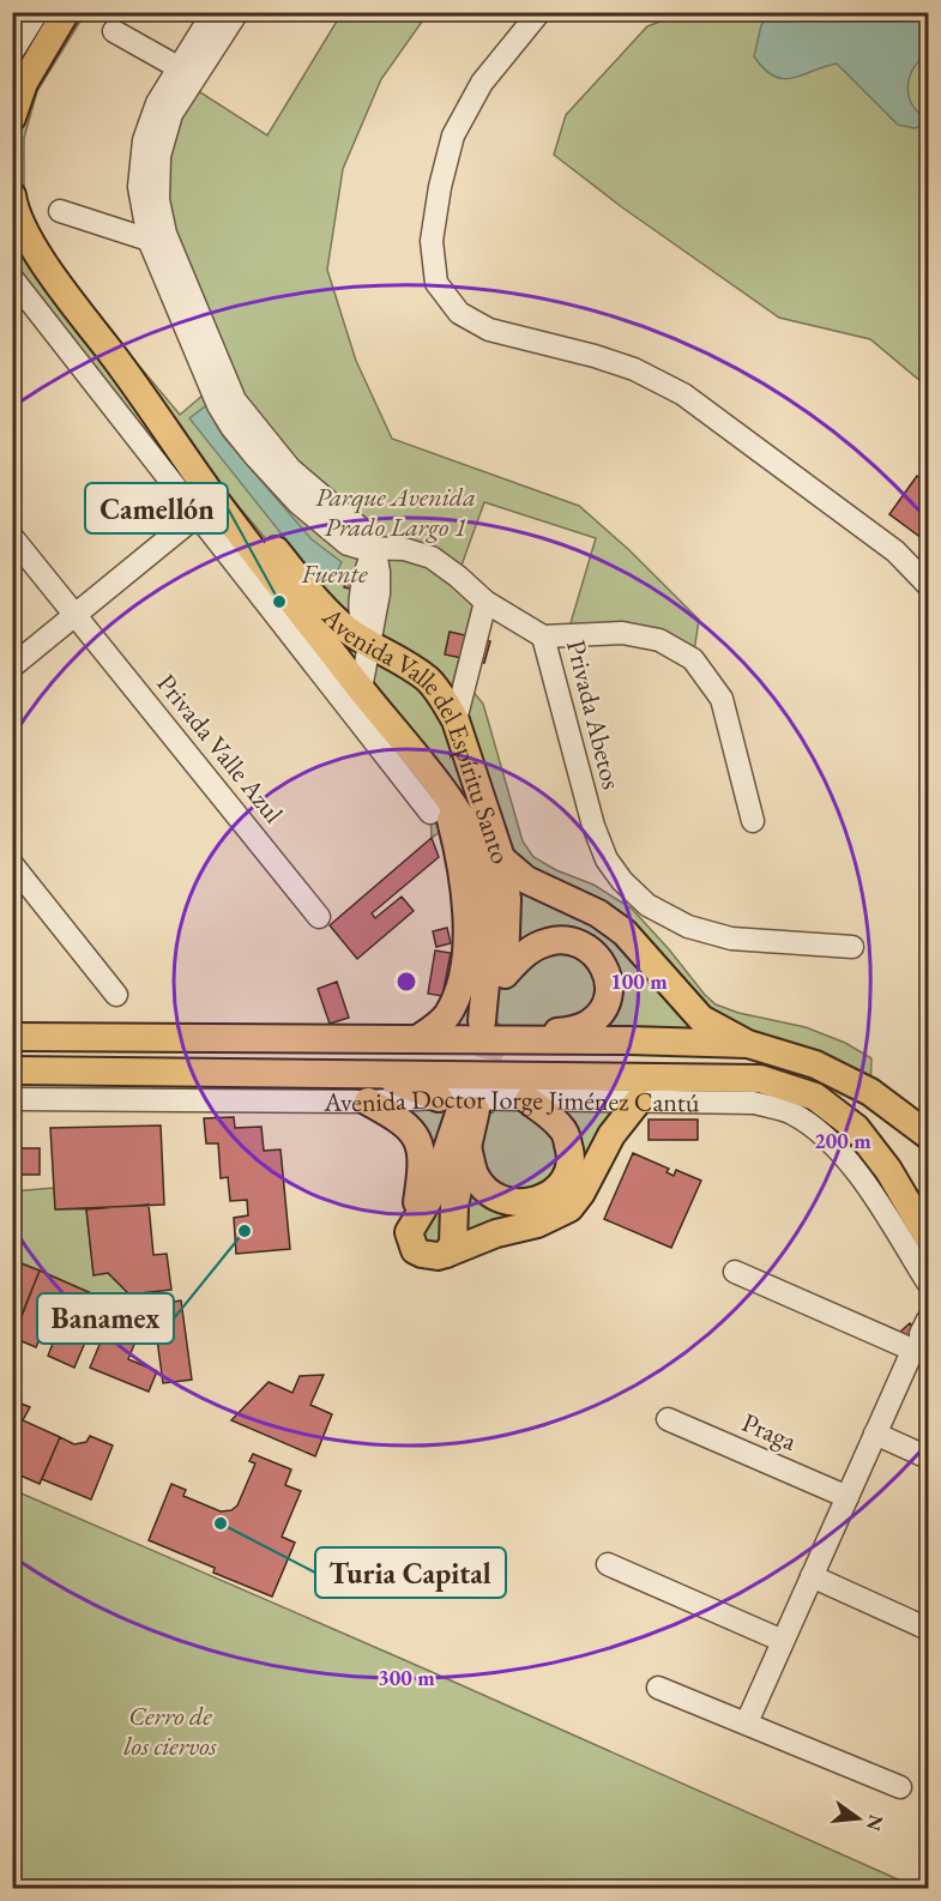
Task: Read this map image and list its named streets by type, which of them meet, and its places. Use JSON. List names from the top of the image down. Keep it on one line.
{"streets":{"main road":["Avenida Valle del Espíritu Santo","Avenida Doctor Jorge Jiménez Cantú"],"street":["Privada Abetos","Privada Valle Azul","Praga"]},"parks":["Parque Avenida Prado Largo 1","Fuente","Cerro de los ciervos"],"places":["Camellón","Banamex","Turia Capital"],"north":"right","rings":["100 m","200 m","300 m"]}
